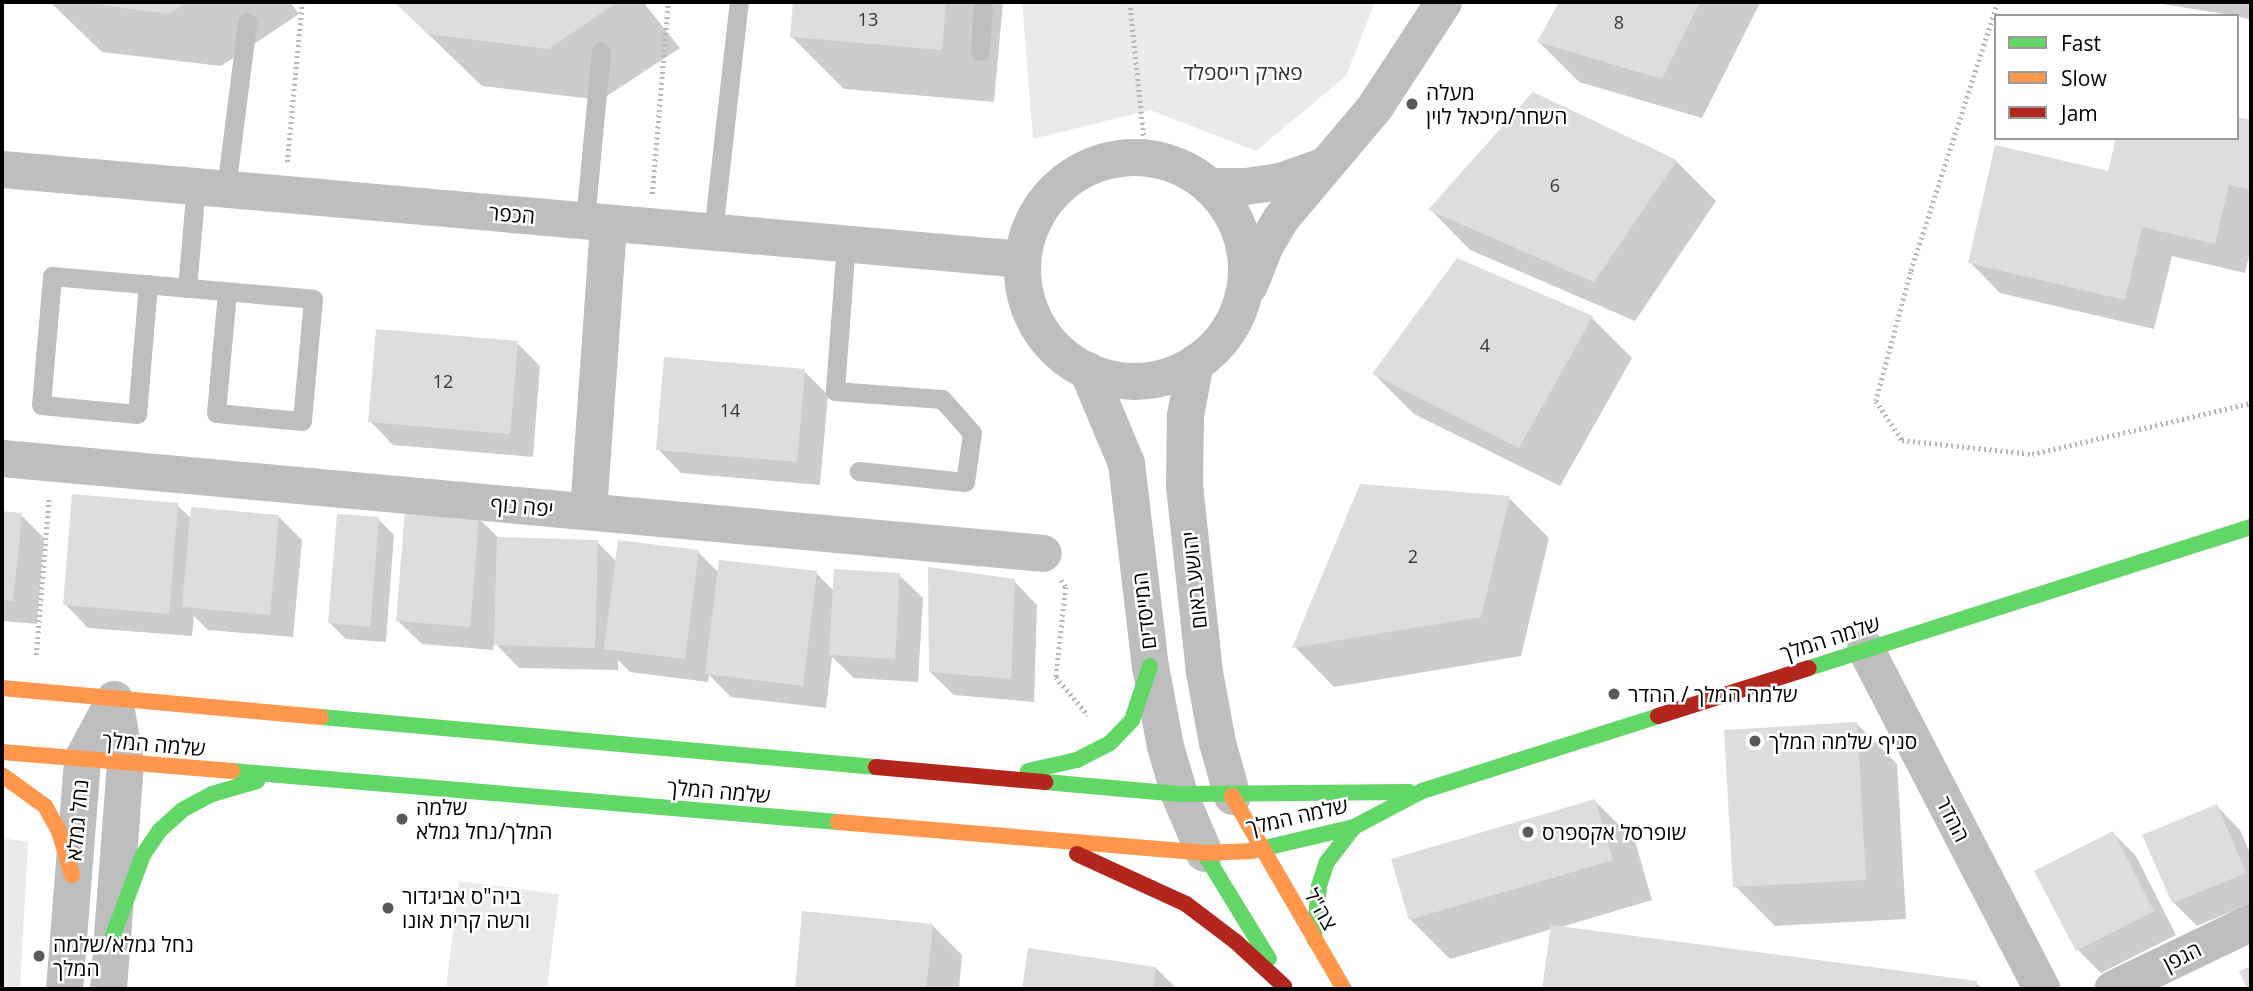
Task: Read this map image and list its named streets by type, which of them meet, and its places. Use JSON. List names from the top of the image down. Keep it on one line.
{"streets":{"street":["הכפר","יפה נוף","יהושע באום","המייסדים","שלמה המלך","ההדר","נחל גמלא","צה\"ל","הגפן"]},"crossings":[["הכפר","יהושע באום"],["הכפר","המייסדים"],["יהושע באום","המייסדים"],["יהושע באום","שלמה המלך"],["המייסדים","שלמה המלך"],["שלמה המלך","ההדר"],["שלמה המלך","נחל גמלא"],["שלמה המלך","צה\"ל"]],"parks":["פארק רייספלד"],"places":["מעלה השחר/מיכאל לוין","שלמה המלך / ההדר","סניף שלמה המלך","שלמה המלך/נחל גמלא","שופרסל אקספרס","ביה\"ס אביגדור ורשה קרית אונו","נחל גמלא/שלמה המלך"],"house_numbers":["13","8","6","4","12","14","2"],"legend":["Fast","Slow","Jam"]}
